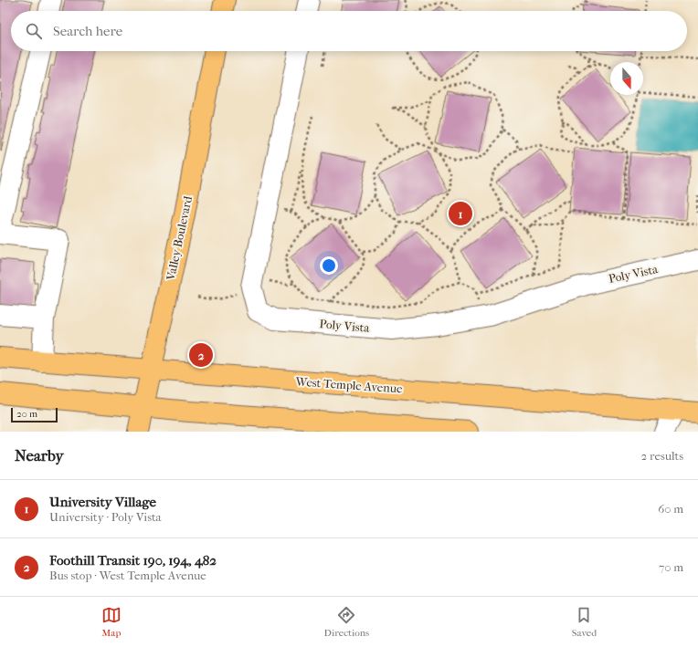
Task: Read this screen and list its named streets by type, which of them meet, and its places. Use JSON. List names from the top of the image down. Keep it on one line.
{"streets":{"main road":["Valley Boulevard","West Temple Avenue"],"street":["Poly Vista"]},"crossings":[["Valley Boulevard","West Temple Avenue"]],"scale_bar":"20 m","north":"bottom","page":{"search":"Search here","pins":["1","2"],"scale":"20 m","heading":["Nearby","2 results"],"list":[{"mark":"1","name":"University Village","note":"University · Poly Vista","value":"60 m"},{"mark":"2","name":"Foothill Transit 190, 194, 482","note":"Bus stop · West Temple Avenue","value":"70 m"}],"nav":["Map","Directions","Saved"]}}
